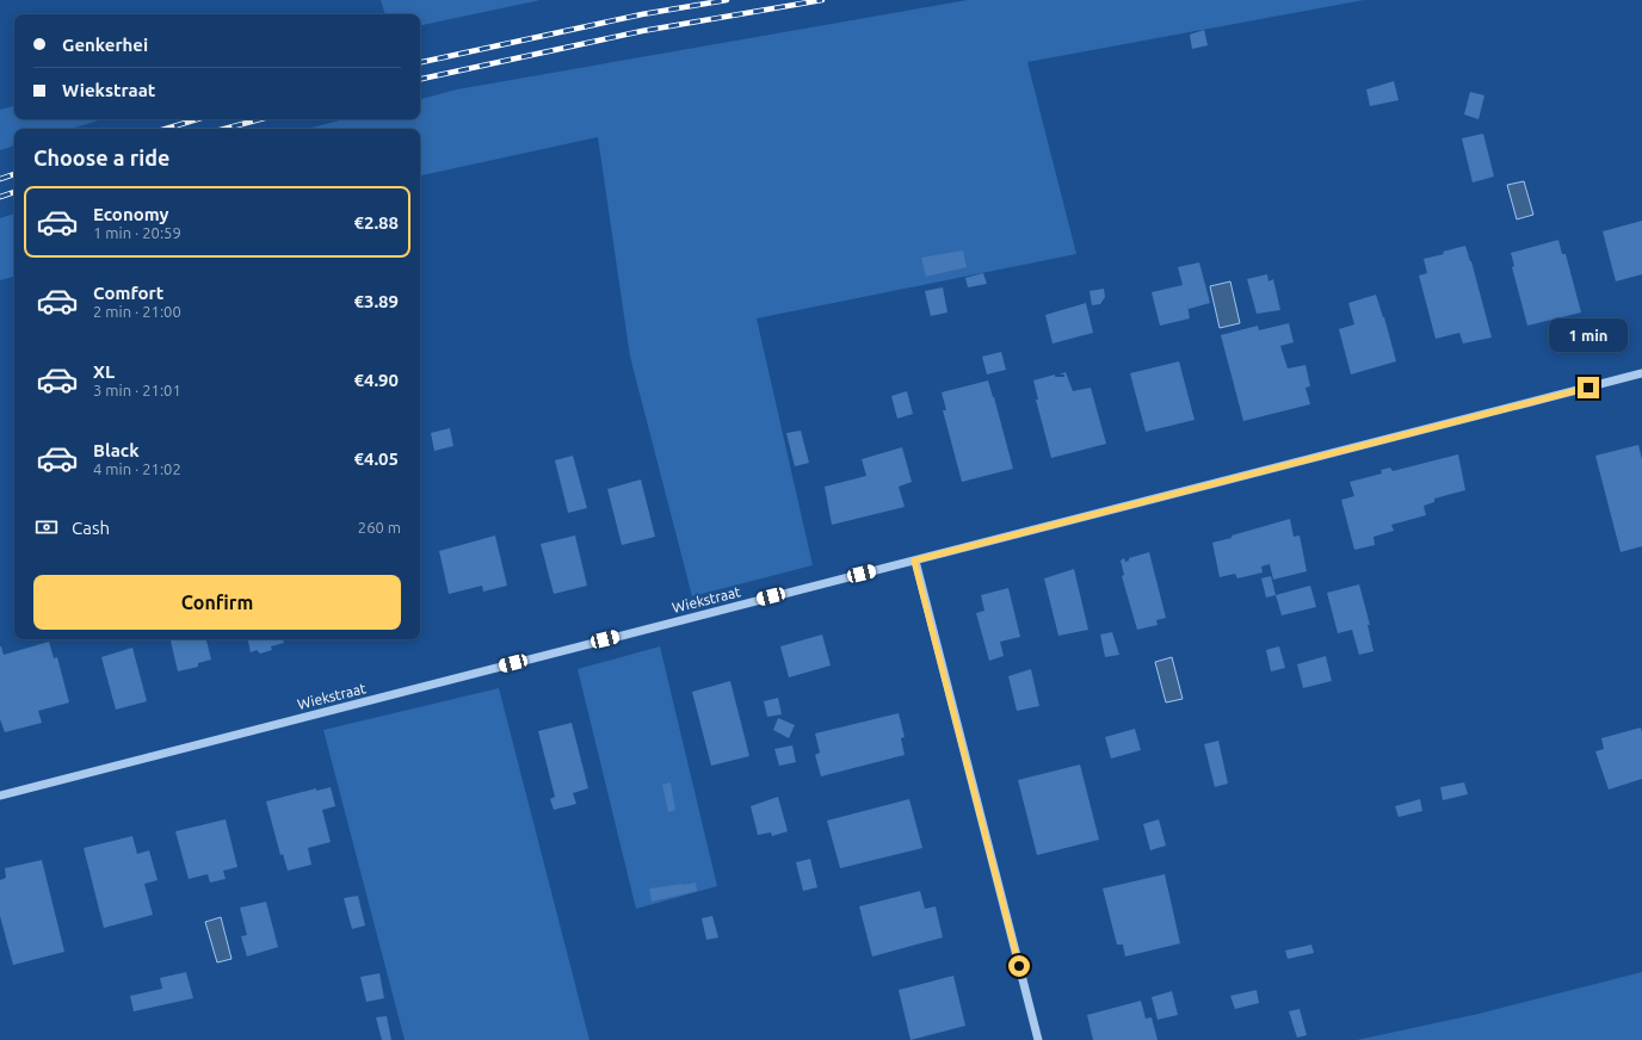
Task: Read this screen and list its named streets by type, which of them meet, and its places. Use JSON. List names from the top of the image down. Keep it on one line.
{"streets":{"street":["Wiekstraat"]},"page":{"banner":["Genkerhei","Wiekstraat"],"heading":"Choose a ride","list":[{"name":"Economy","note":"1 min · 20:59","value":"€2.88"},{"name":"Comfort","note":"2 min · 21:00","value":"€3.89"},{"name":"XL","note":"3 min · 21:01","value":"€4.90"},{"name":"Black","note":"4 min · 21:02","value":"€4.05"}],"bubble":"1 min","pay":["Cash","260 m"],"buttons":"Confirm"}}
